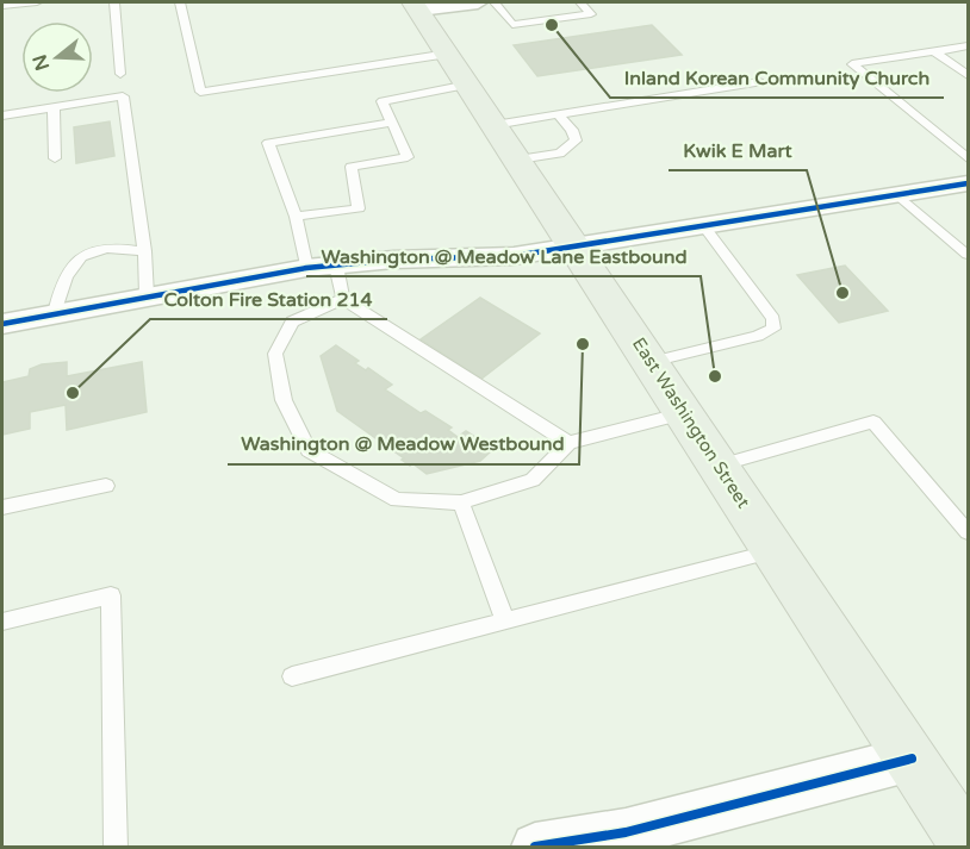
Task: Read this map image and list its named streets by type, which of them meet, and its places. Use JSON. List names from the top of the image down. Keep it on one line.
{"streets":{"main road":["East Washington Street"]},"places":["Inland Korean Community Church","Kwik E Mart","Washington @ Meadow Westbound","Washington @ Meadow Lane Eastbound","Colton Fire Station 214"],"north":"left"}
